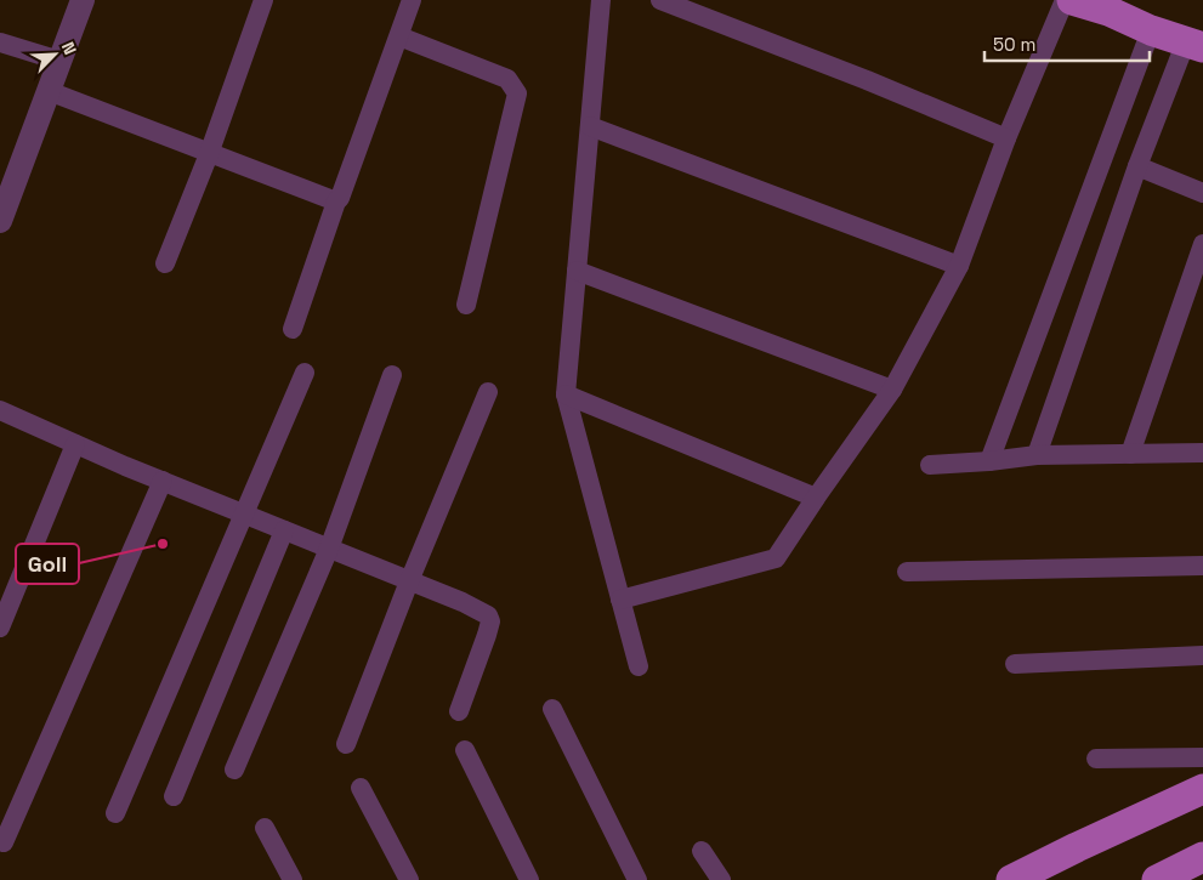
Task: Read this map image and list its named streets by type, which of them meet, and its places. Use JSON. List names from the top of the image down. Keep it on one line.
{"places":["Goll"],"scale_bar":"50 m","north":"top right"}
